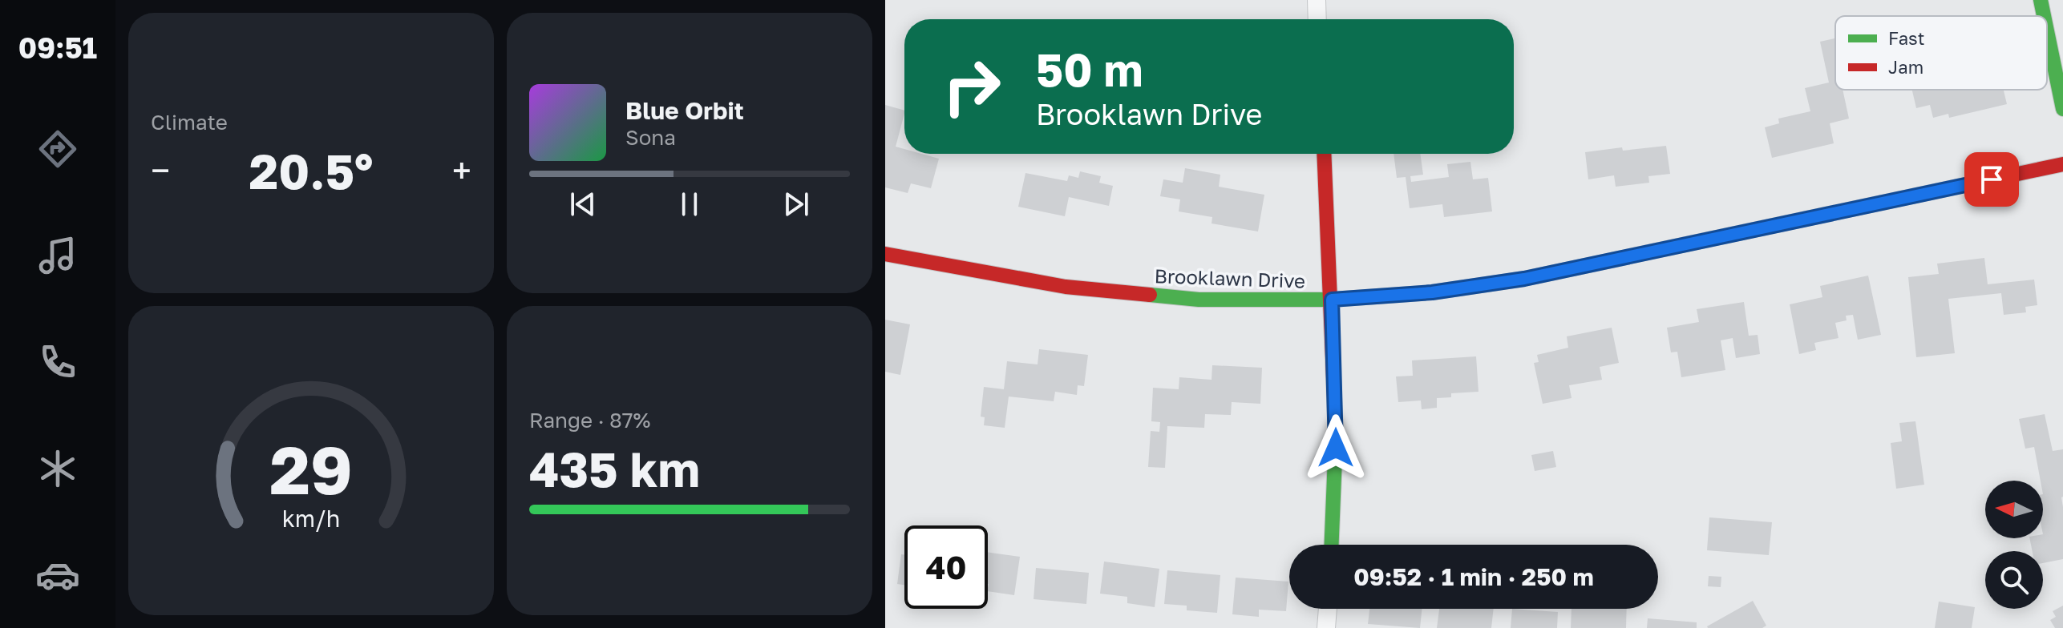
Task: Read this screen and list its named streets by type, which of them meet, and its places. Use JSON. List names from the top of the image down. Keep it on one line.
{"streets":{"street":["Brooklawn Drive"]},"legend":["Fast","Jam"],"north":"left","page":{"tabs":"09:51","tile":["Climate",["Range · 87%","435 km"]],"turn":["50 m","Brooklawn Drive"],"song":["Blue Orbit","Sona"],"heat":["−","20.5°","+"],"limit":"40","trip":"09:52 · 1 min · 250 m","gauge":["29","km/h"]}}
